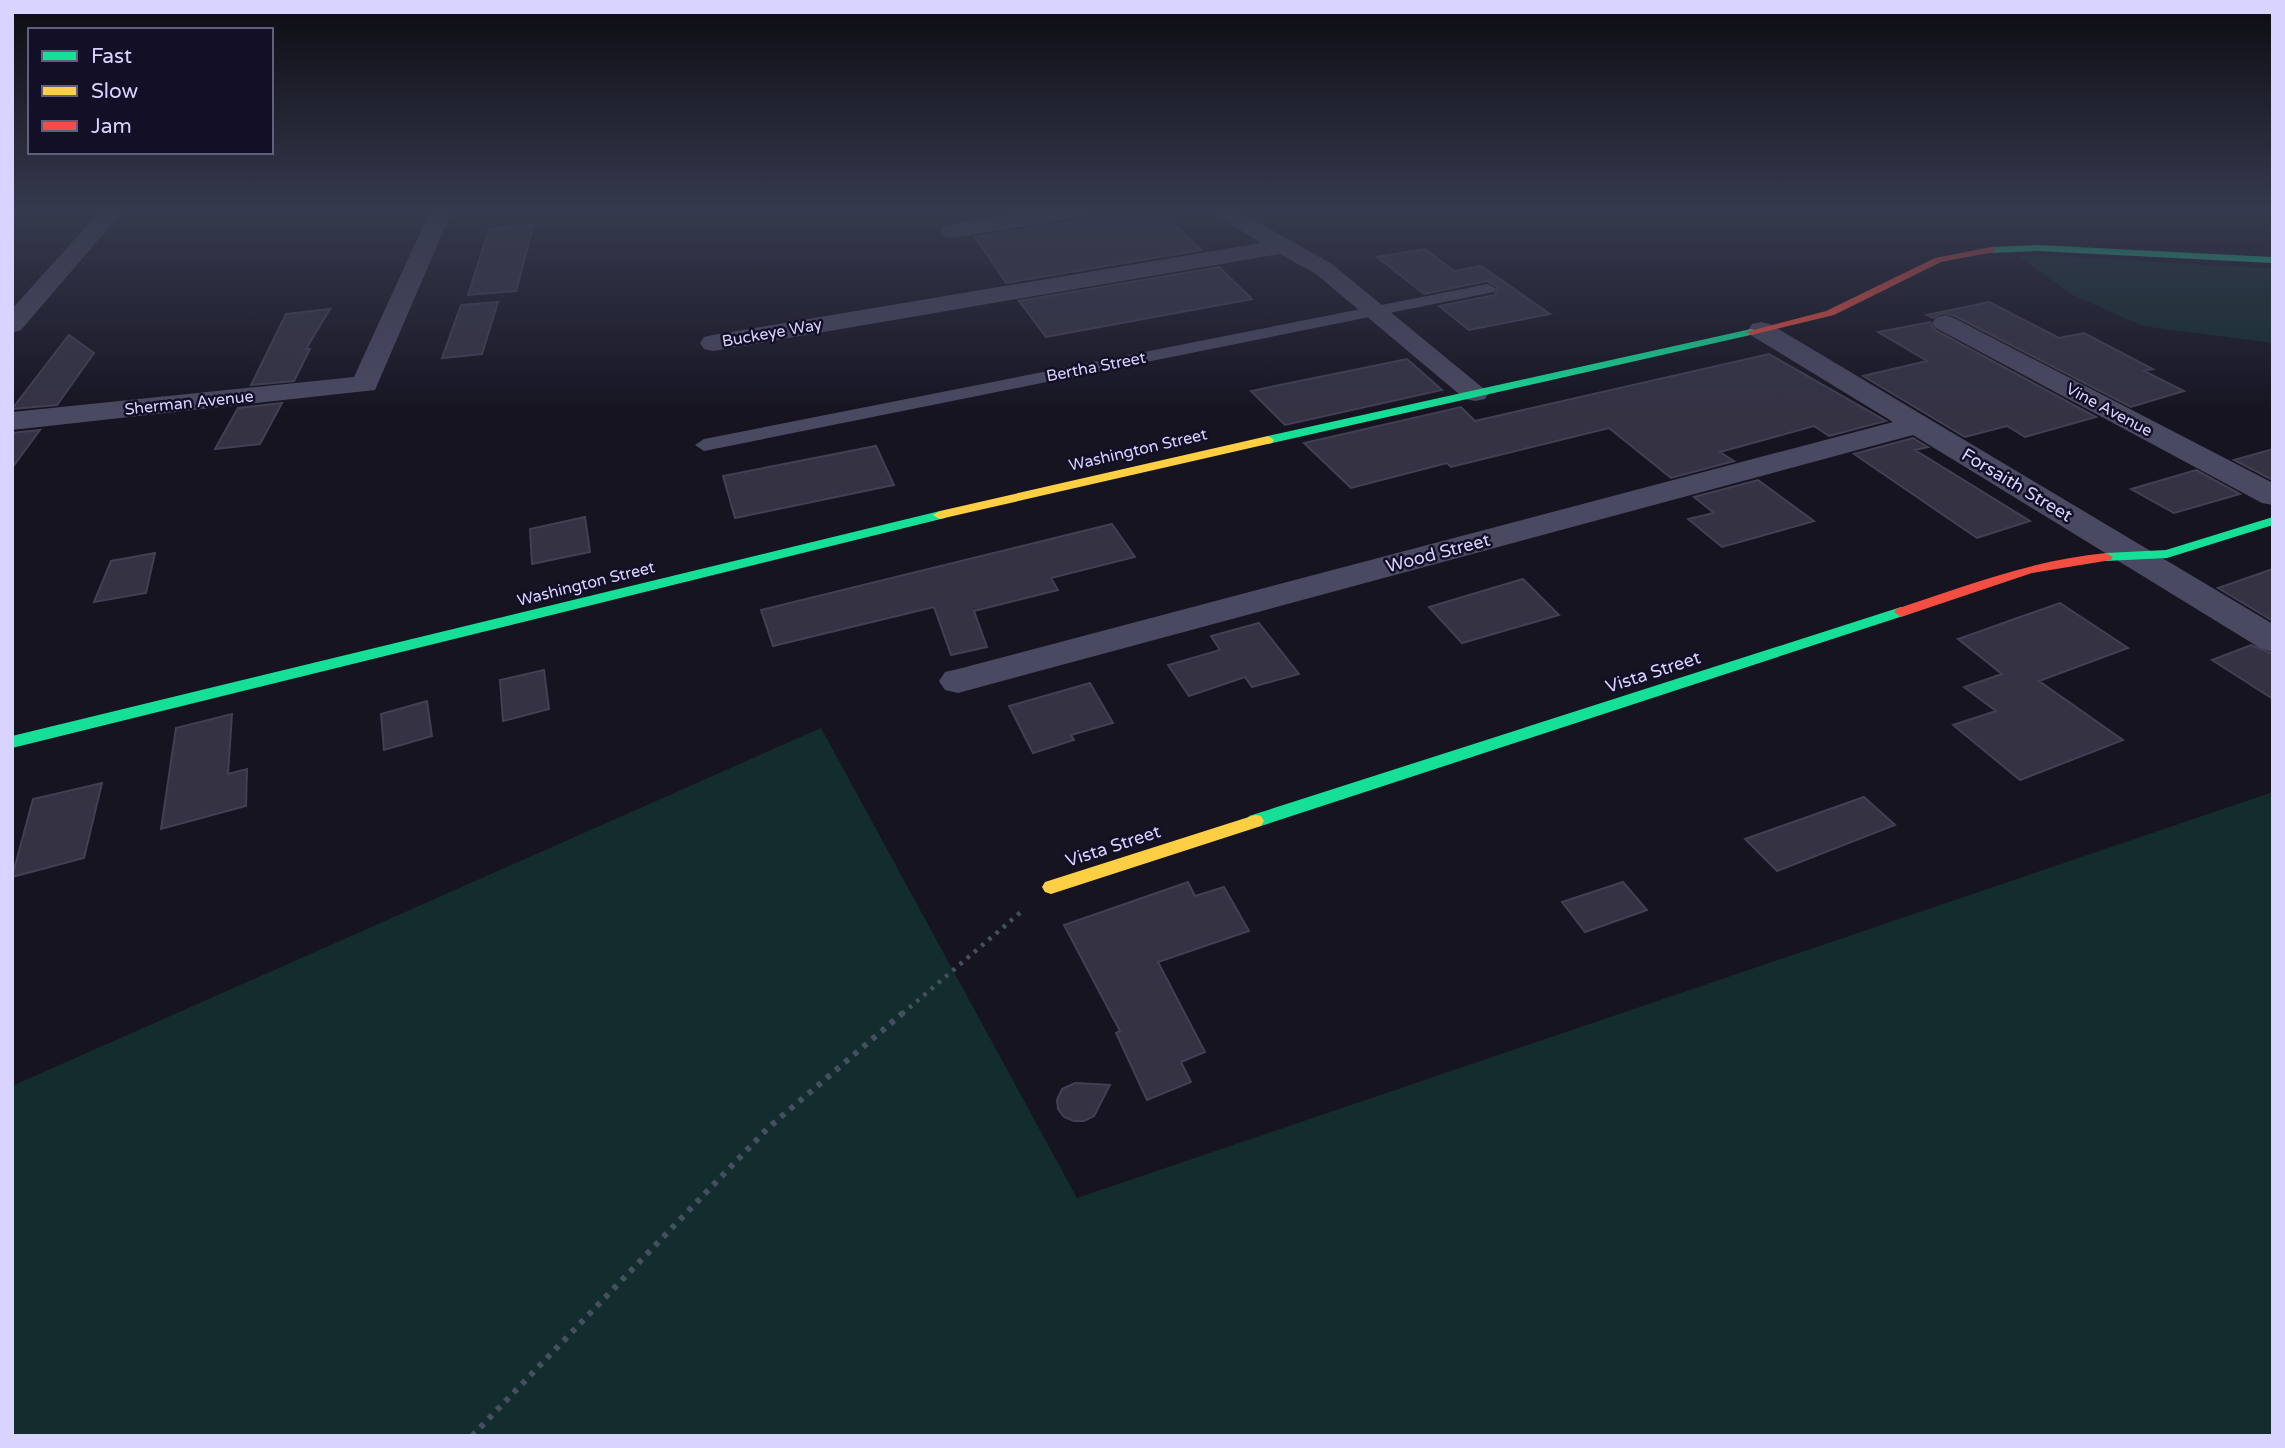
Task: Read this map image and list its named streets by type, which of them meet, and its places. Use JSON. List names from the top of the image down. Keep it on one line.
{"streets":{"street":["Buckeye Way","Sherman Avenue","Vine Avenue","Washington Street","Forsaith Street","Wood Street","Vista Street"],"lane":["Bertha Street"]},"crossings":[["Washington Street","Forsaith Street"],["Forsaith Street","Wood Street"],["Forsaith Street","Vista Street"]],"legend":["Fast","Slow","Jam"]}
